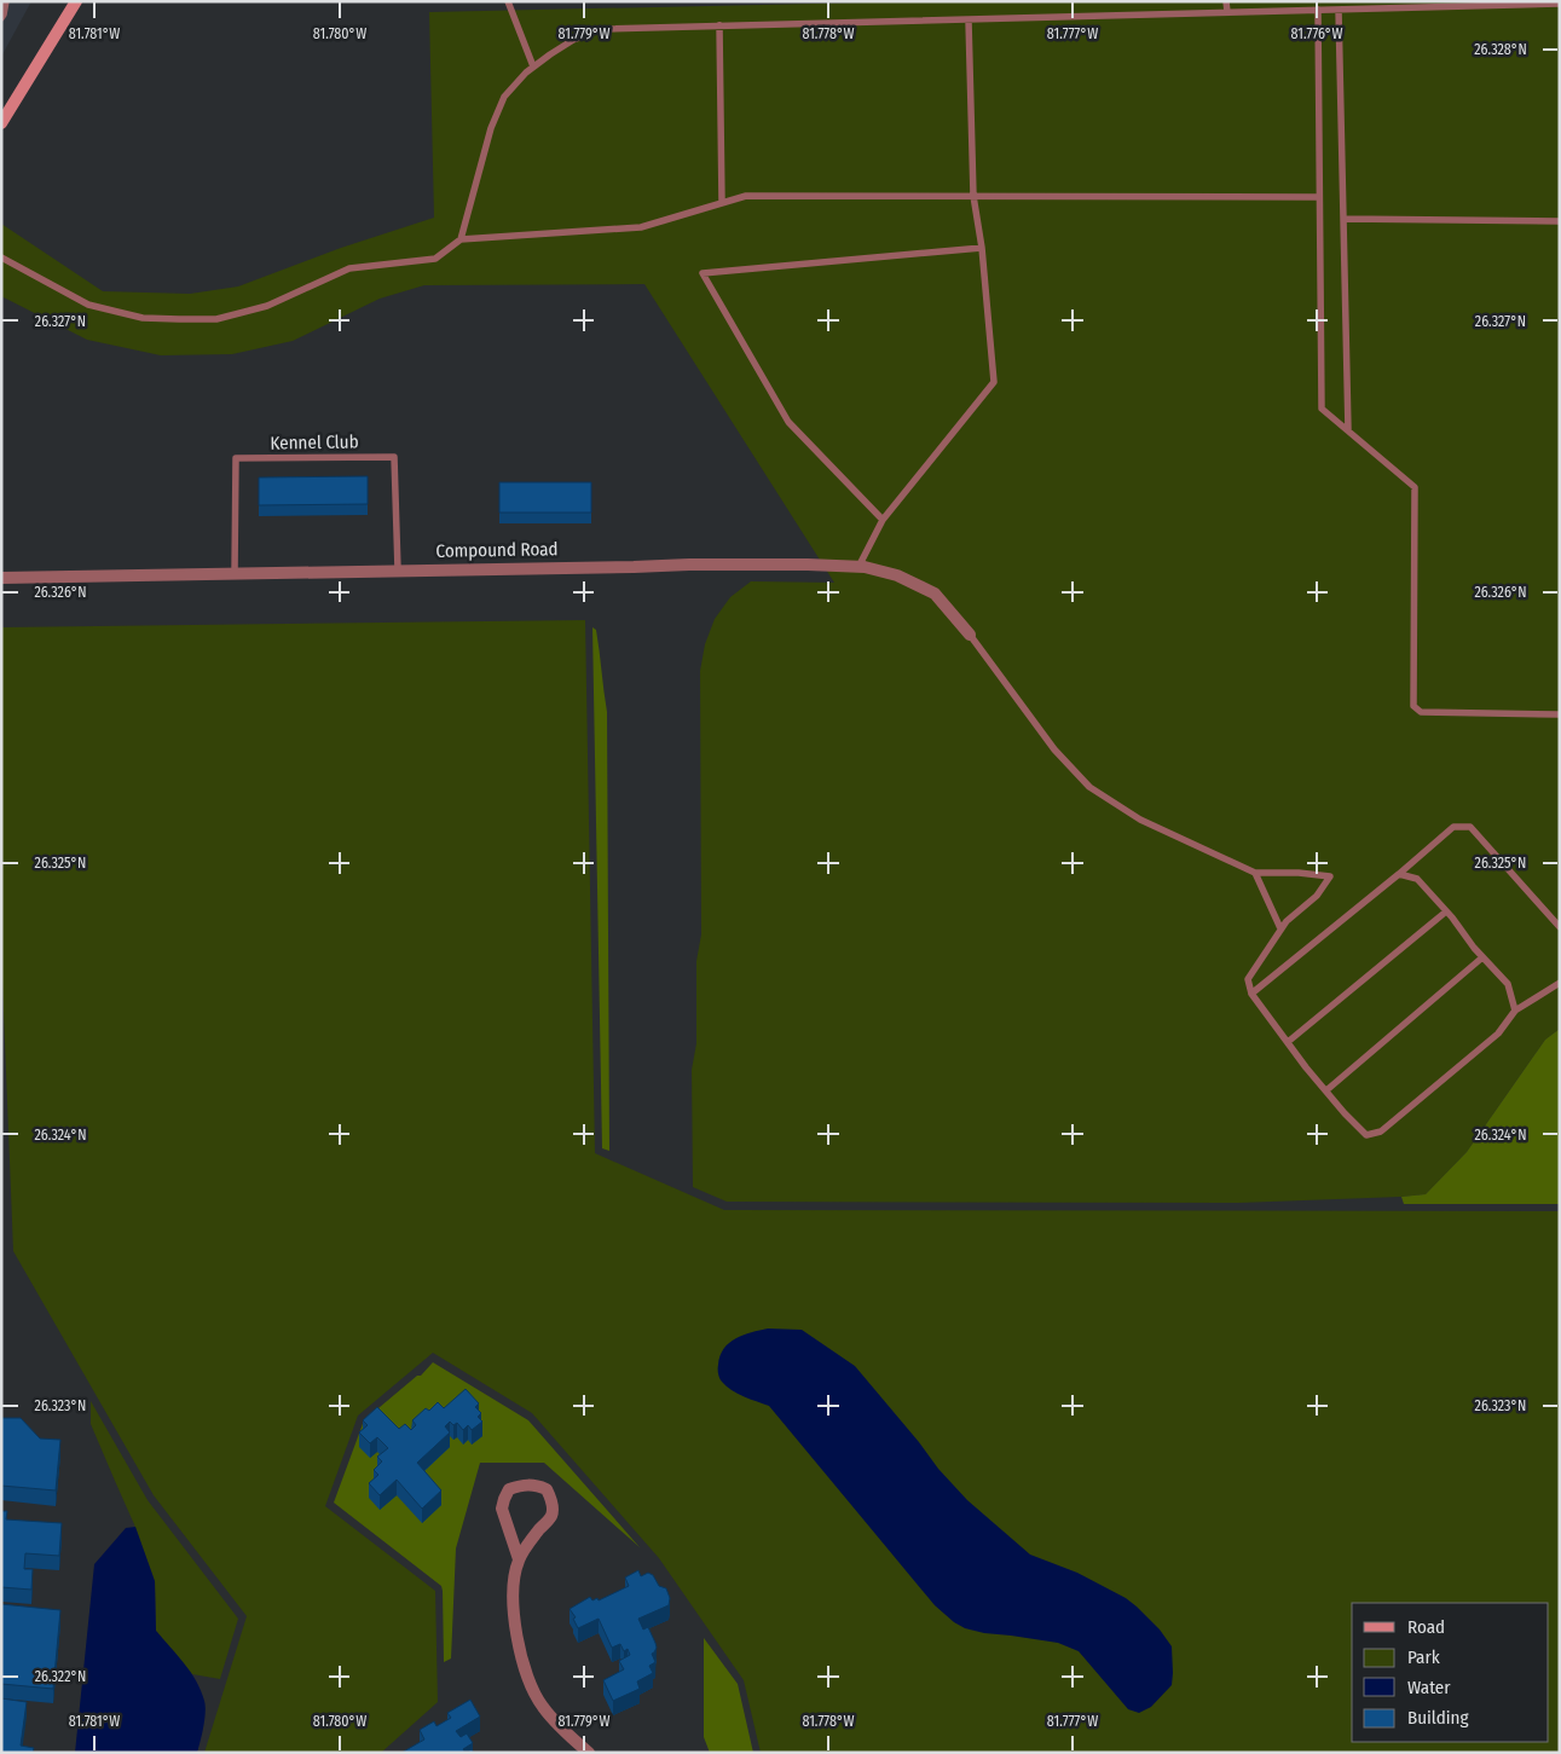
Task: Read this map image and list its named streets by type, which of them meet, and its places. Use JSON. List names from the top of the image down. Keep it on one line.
{"streets":{"street":["Compound Road"],"lane":["Kennel Club"]},"crossings":[["Kennel Club","Compound Road"]],"legend":["Road","Park","Water","Building"],"coordinates":["81.781°W","81.780°W","81.779°W","81.778°W","81.777°W","81.776°W","26.328°N","26.327°N","26.326°N","26.325°N","26.324°N","26.323°N","26.322°N"]}
